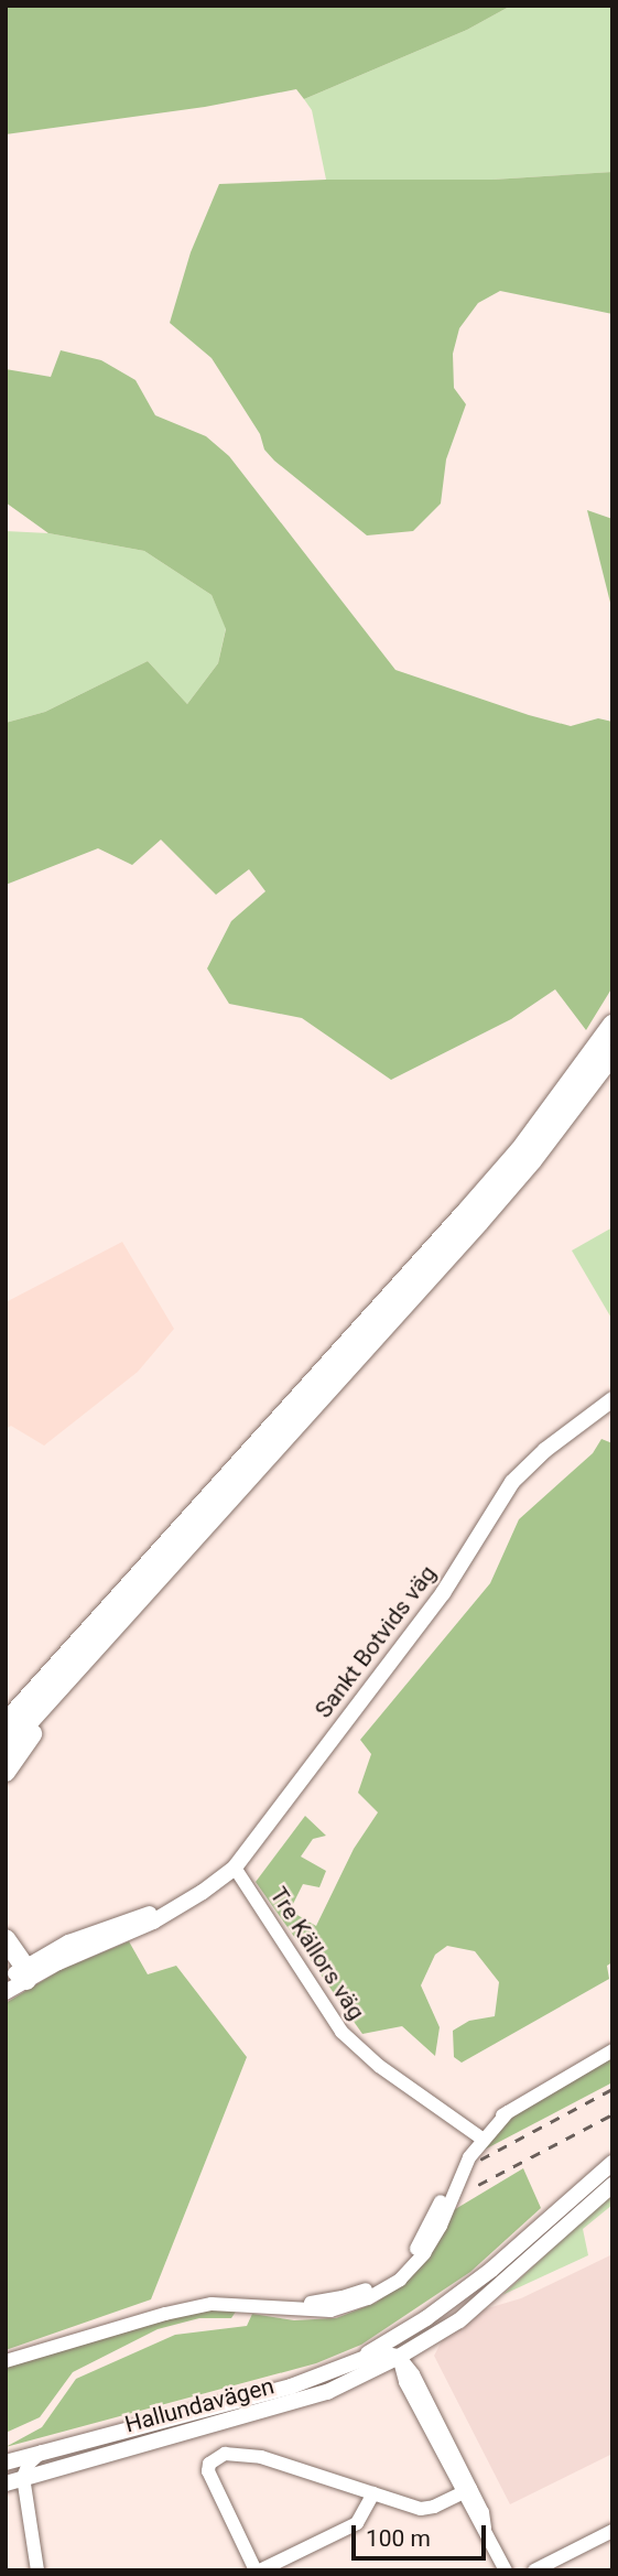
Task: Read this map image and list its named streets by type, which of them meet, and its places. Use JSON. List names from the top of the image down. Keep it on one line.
{"streets":{"main road":["Sankt Botvids väg","Hallundavägen"],"street":["Tre Källors väg"]},"crossings":[["Sankt Botvids väg","Tre Källors väg"]],"scale_bar":"100 m"}
